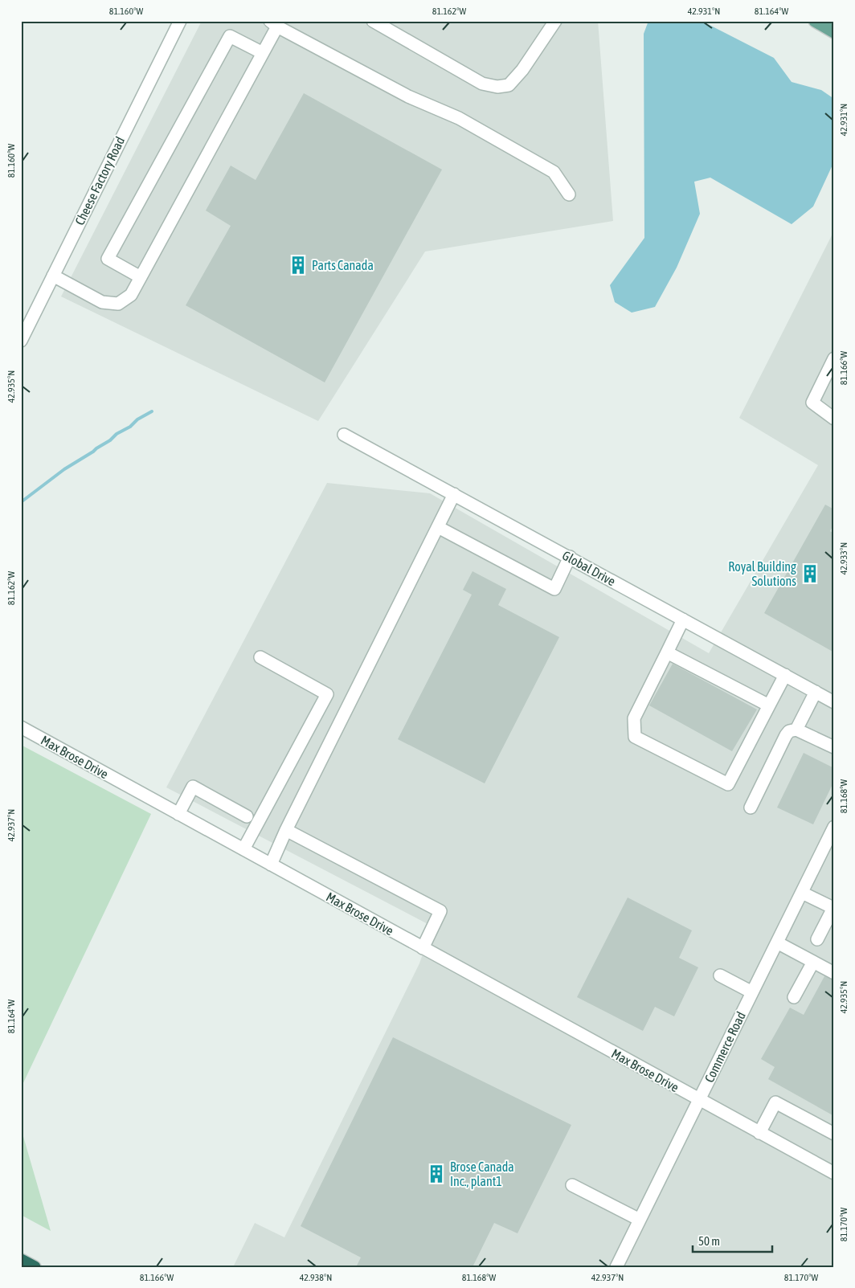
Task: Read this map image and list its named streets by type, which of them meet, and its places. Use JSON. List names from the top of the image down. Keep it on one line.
{"streets":{"street":["Cheese Factory Road","Global Drive","Max Brose Drive","Commerce Road"]},"crossings":[["Max Brose Drive","Commerce Road"]],"places":{"building":["Parts Canada","Royal Building Solutions","Brose Canada Inc., plant1"]},"scale_bar":"50 m","coordinates":["81.160°W","81.162°W","42.931°N","81.164°W","81.166°W","42.935°N","42.933°N","81.168°W","42.937°N","81.170°W","42.938°N"]}
